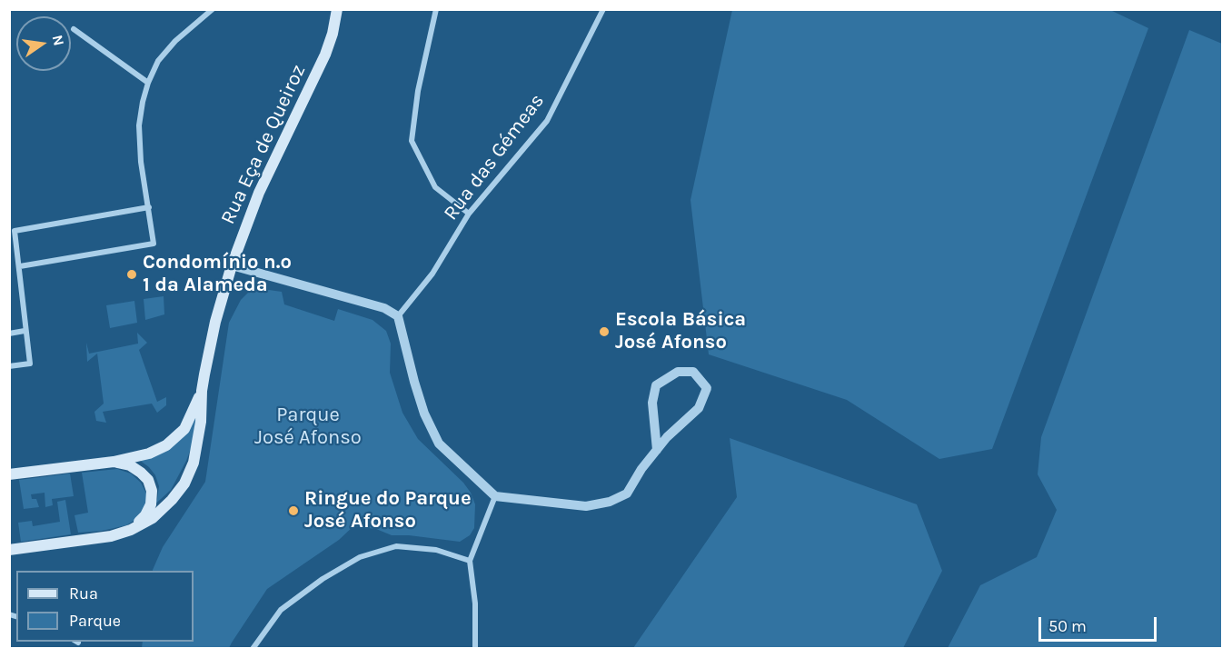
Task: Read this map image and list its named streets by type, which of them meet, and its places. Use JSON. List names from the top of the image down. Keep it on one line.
{"streets":{"main road":["Rua Eça de Queiroz"],"street":["Rua das Gémeas"]},"parks":["Parque José Afonso"],"places":["Condomínio n.º 1 da Alameda","Escola Básica José Afonso","Ringue do Parque José Afonso"],"legend":["Rua","Parque"],"scale_bar":"50 m","north":"right"}
